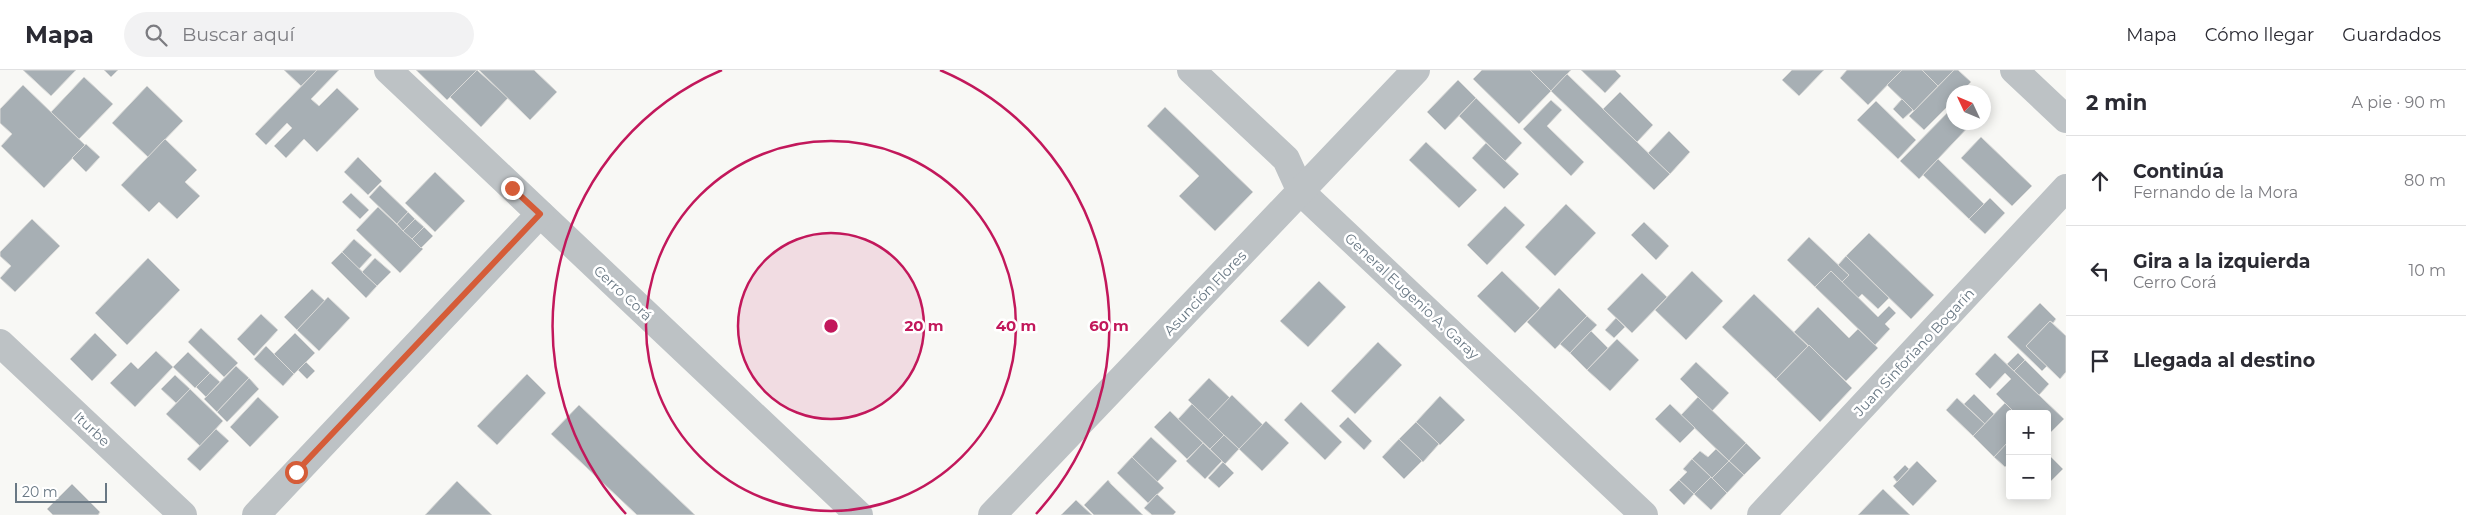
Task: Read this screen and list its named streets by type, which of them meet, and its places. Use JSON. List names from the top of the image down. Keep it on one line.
{"streets":{"street":["Cerro Corá","Asunción Flores","General Eugenio A. Garay","Juan Sinforiano Bogarín","Iturbe"]},"crossings":[["Asunción Flores","General Eugenio A. Garay"]],"scale_bar":"20 m","north":"top left","page":{"header":"Mapa","search":"Buscar aquí","nav":["Mapa","Cómo llegar","Guardados"],"heading":["2 min","A pie · 90 m"],"list":[["Continúa","Fernando de la Mora","80 m"],["Gira a la izquierda","Cerro Corá","10 m"],"Llegada al destino"],"map_buttons":["+","−"],"scale":"20 m"},"rings":["20 m","40 m","60 m"]}
